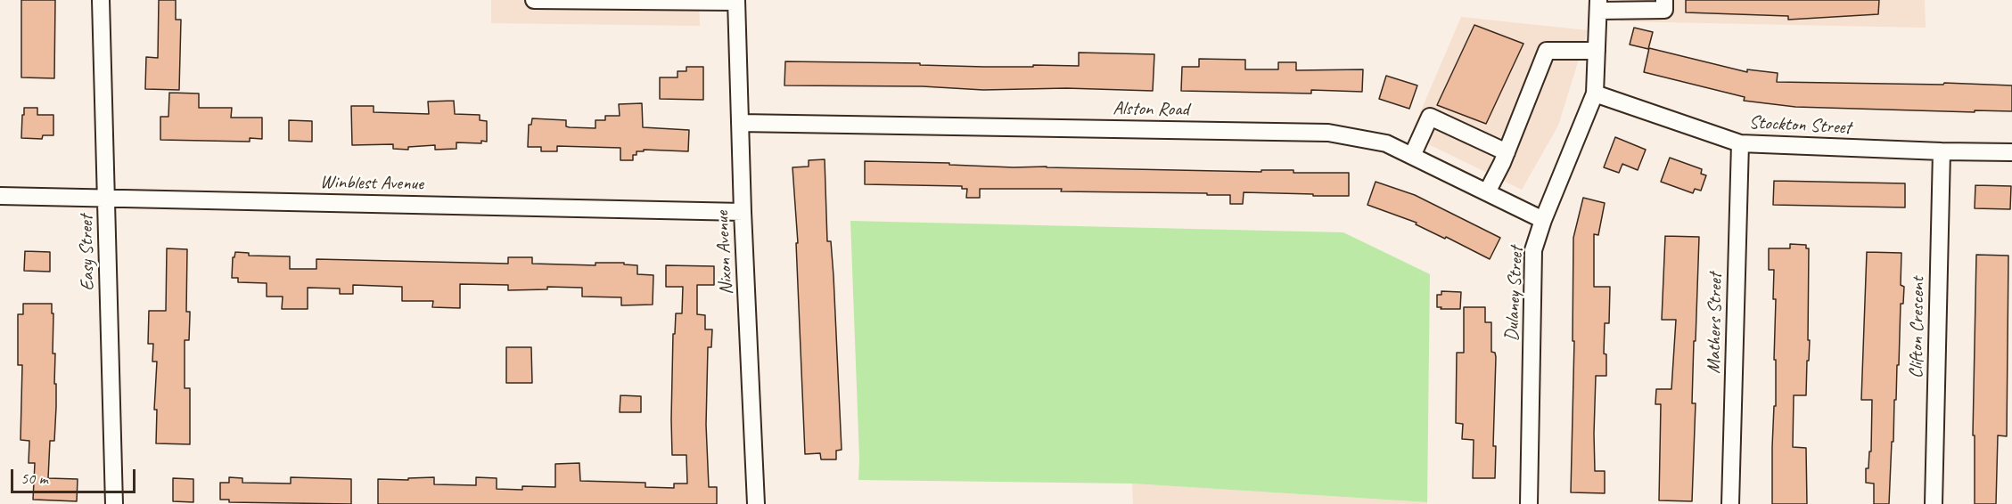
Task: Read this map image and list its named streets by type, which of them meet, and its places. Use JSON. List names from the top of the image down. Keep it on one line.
{"streets":{"street":["Alston Road","Stockton Street","Winblest Avenue","Easy Street","Nixon Avenue","Dulaney Street","Mathers Street","Clifton Crescent"]},"crossings":[["Alston Road","Nixon Avenue"],["Alston Road","Dulaney Street"],["Stockton Street","Dulaney Street"],["Stockton Street","Mathers Street"],["Stockton Street","Clifton Crescent"],["Winblest Avenue","Easy Street"],["Winblest Avenue","Nixon Avenue"]],"scale_bar":"50 m"}
